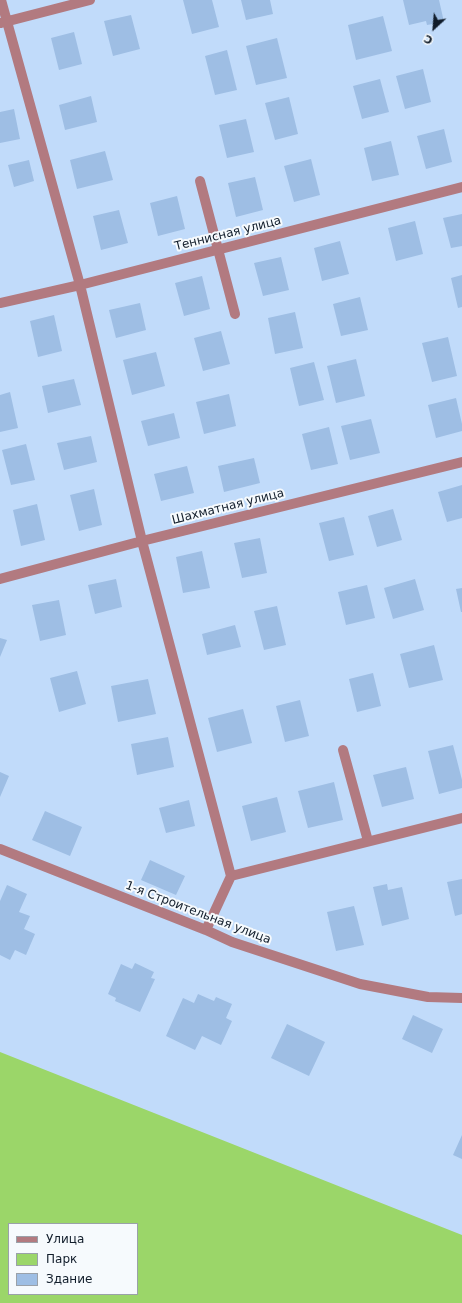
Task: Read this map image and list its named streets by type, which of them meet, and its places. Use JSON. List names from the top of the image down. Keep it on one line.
{"streets":{"street":["Теннисная улица","Шахматная улица","1-я Строительная улица"]},"legend":["Улица","Парк","Здание"],"north":"bottom left"}
